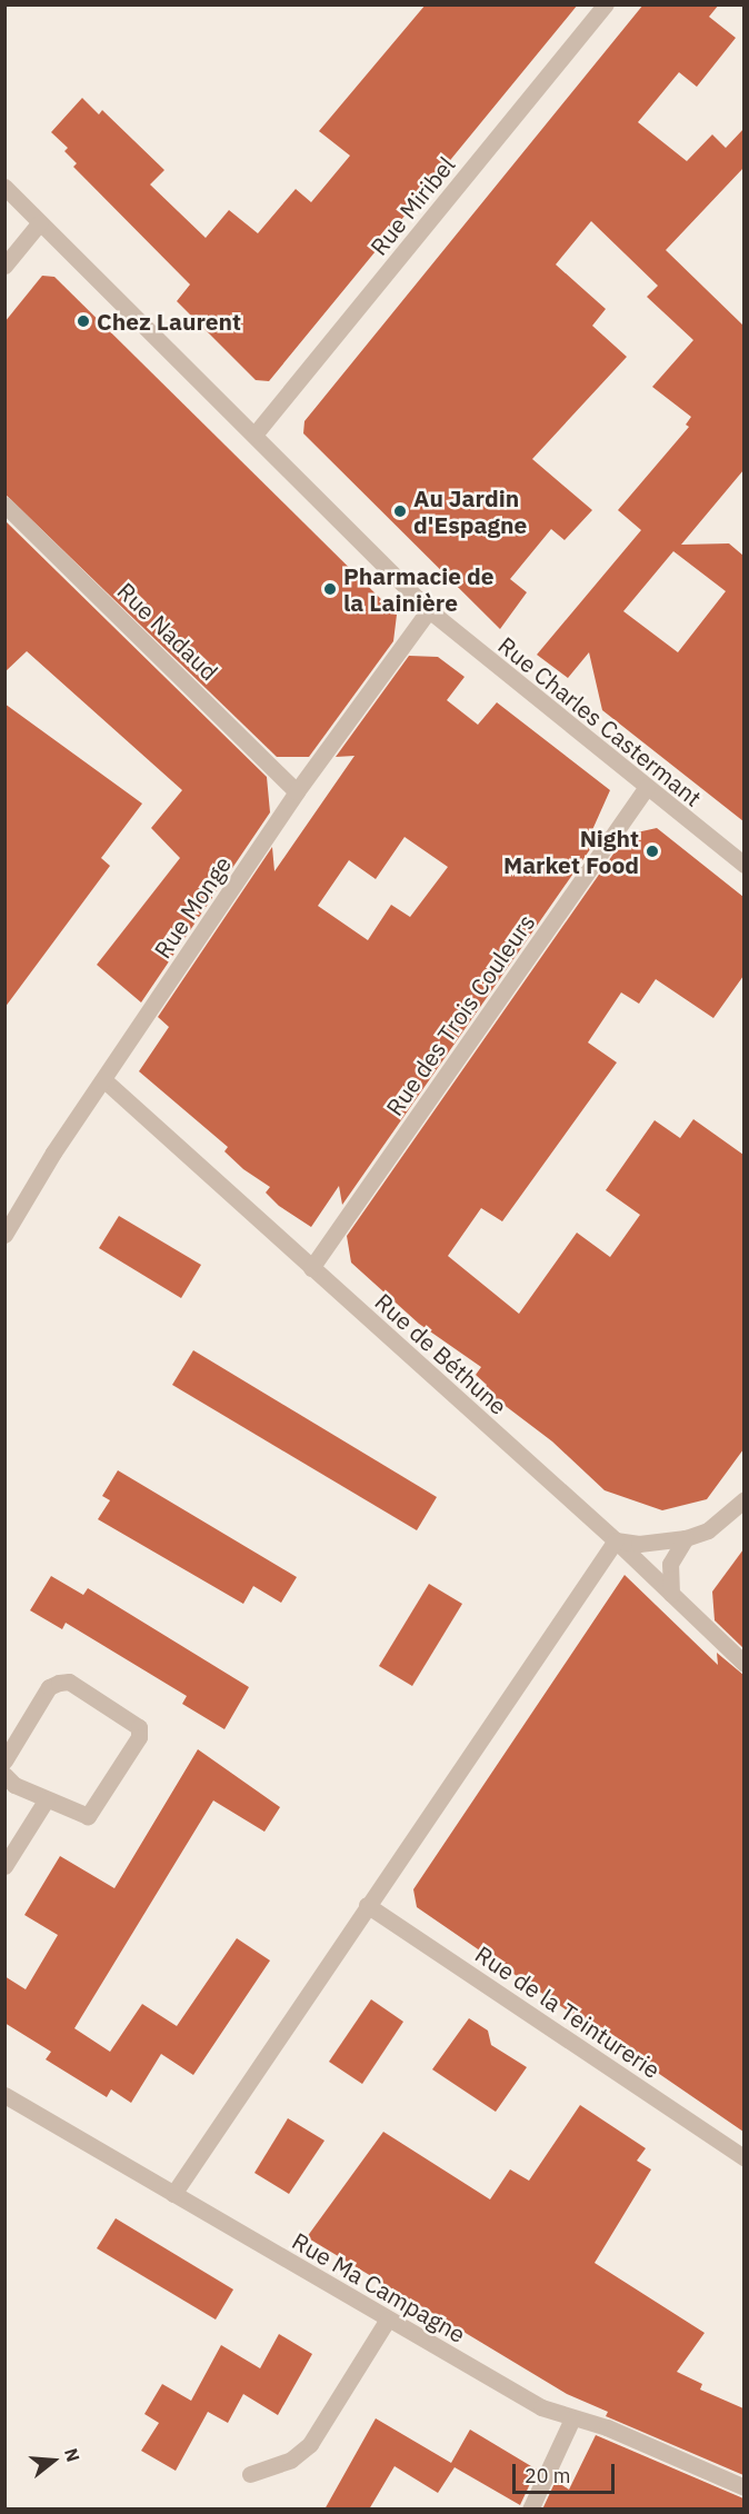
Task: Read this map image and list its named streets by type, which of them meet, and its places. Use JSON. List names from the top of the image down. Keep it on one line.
{"streets":{"street":["Rue Miribel","Rue Nadaud","Rue Charles Castermant","Rue Monge","Rue des Trois Couleurs","Rue de Béthune","Rue de la Teinturerie","Rue Ma Campagne"]},"crossings":[["Rue Miribel","Rue Charles Castermant"],["Rue Nadaud","Rue Monge"],["Rue Charles Castermant","Rue Monge"],["Rue Charles Castermant","Rue des Trois Couleurs"],["Rue Monge","Rue de Béthune"],["Rue des Trois Couleurs","Rue de Béthune"]],"places":["Chez Laurent","Au Jardin d'Espagne","Pharmacie de la Lainière","Night Market Food"],"scale_bar":"20 m","north":"right"}
